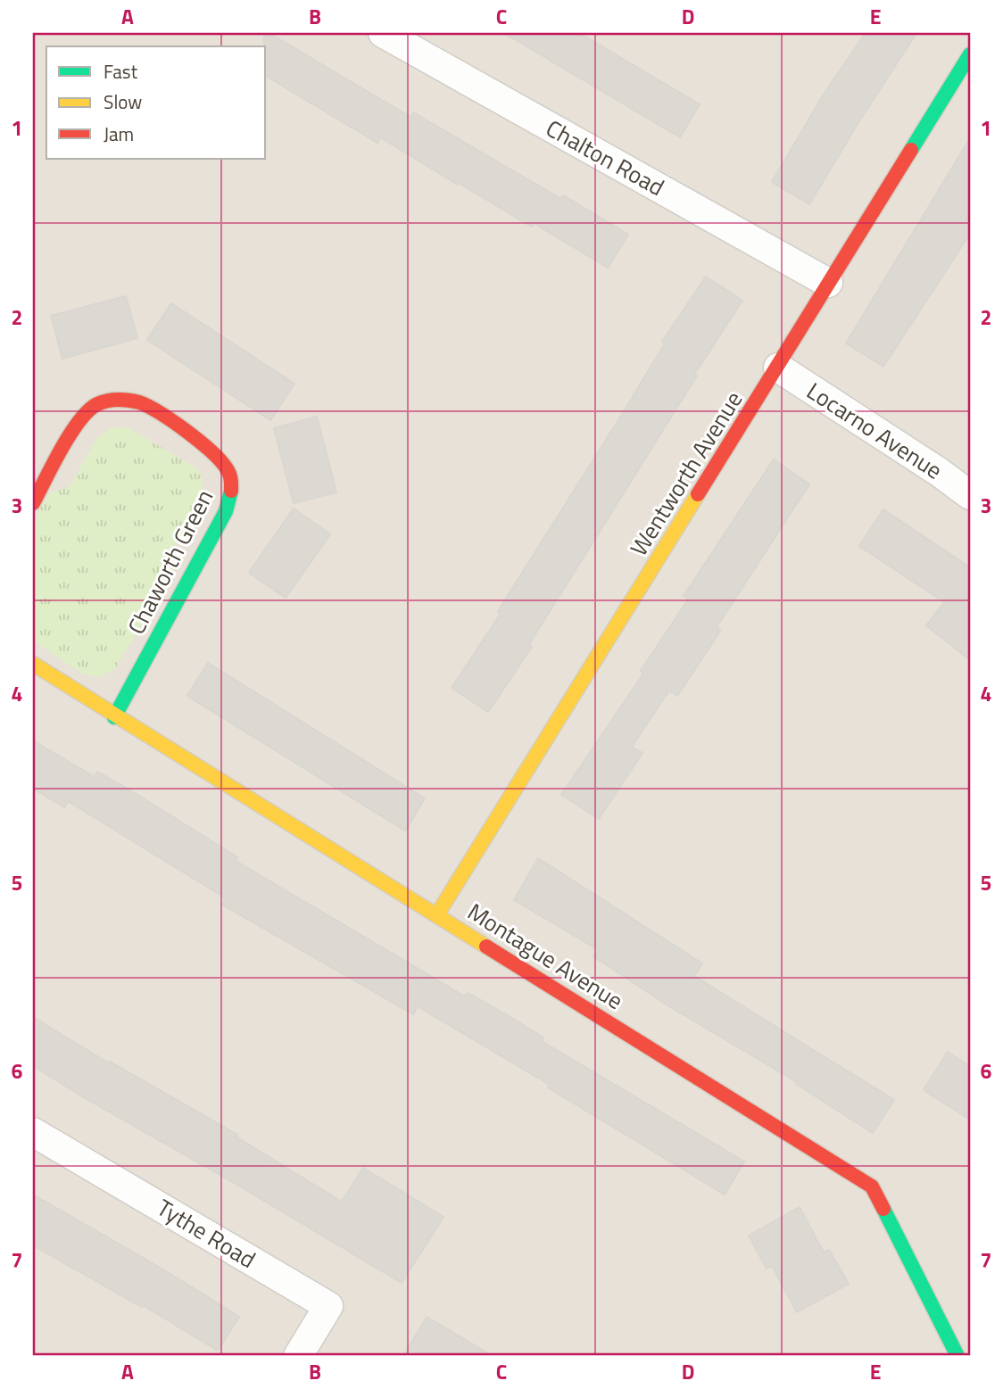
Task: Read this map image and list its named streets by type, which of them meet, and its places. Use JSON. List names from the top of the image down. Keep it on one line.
{"streets":{"street":["Chalton Road","Locarno Avenue","Wentworth Avenue","Chaworth Green","Montague Avenue","Tythe Road"]},"crossings":[["Chalton Road","Wentworth Avenue"],["Locarno Avenue","Wentworth Avenue"],["Wentworth Avenue","Montague Avenue"],["Chaworth Green","Montague Avenue"]],"legend":["Fast","Slow","Jam"],"grid":{"columns":["A","B","C","D","E"],"rows":["1","2","3","4","5","6","7"]}}
